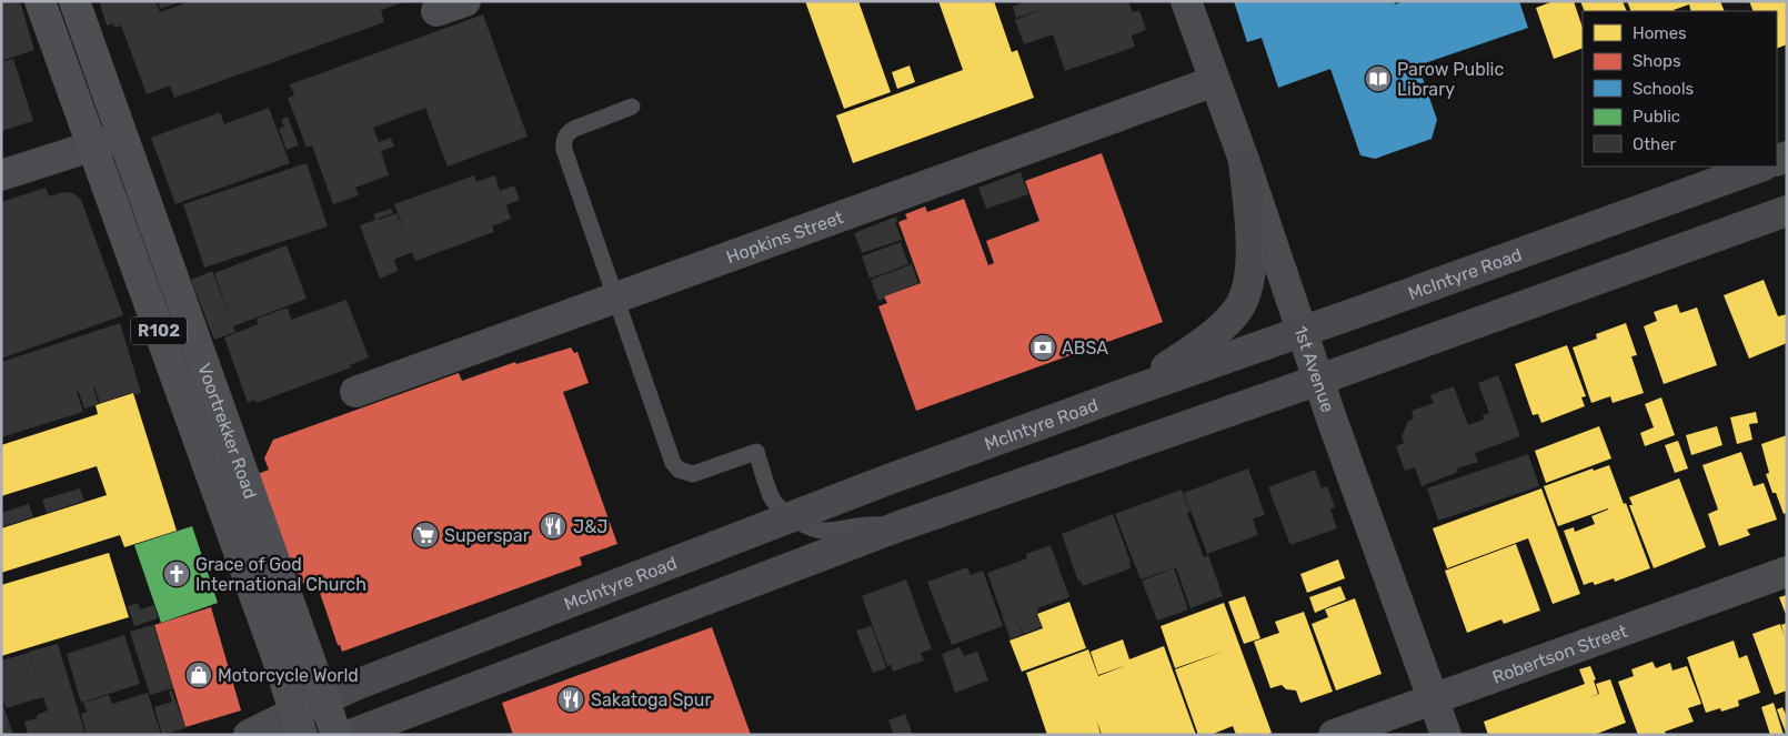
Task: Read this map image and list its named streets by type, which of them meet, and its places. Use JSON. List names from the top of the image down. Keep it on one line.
{"streets":{"main road":["McIntyre Road","R102","Voortrekker Road"],"street":["Hopkins Street","1st Avenue","Robertson Street"]},"crossings":[["Hopkins Street","1st Avenue"],["McIntyre Road","1st Avenue"],["McIntyre Road","Voortrekker Road"],["1st Avenue","Robertson Street"]],"places":{"library":["Parow Public Library"],"bank":["ABSA"],"restaurant":["J&J","Sakatoga Spur"],"supermarket":["Superspar"],"church":["Grace of God International Church"],"shop":["Motorcycle World"]},"legend":["Homes","Shops","Schools","Public","Other"]}
